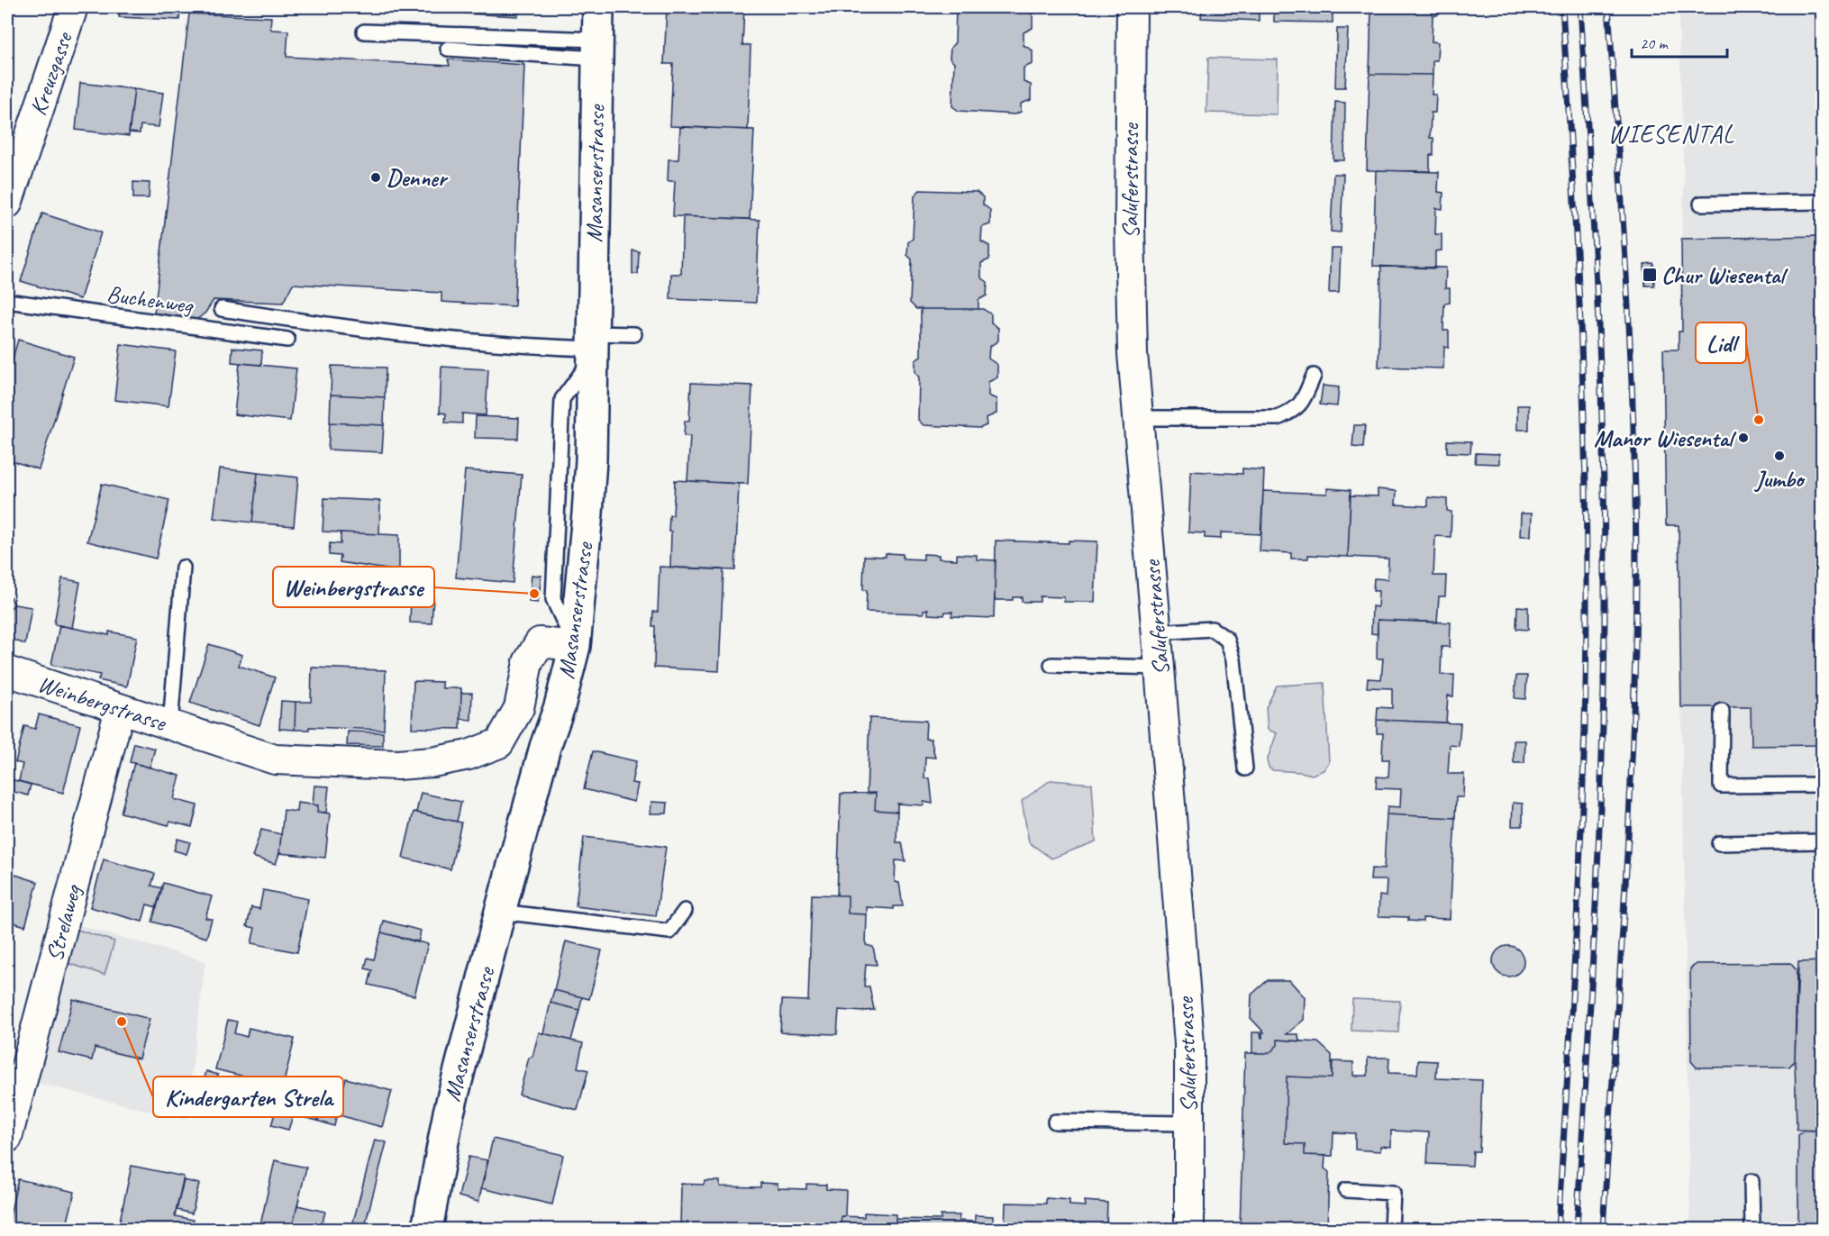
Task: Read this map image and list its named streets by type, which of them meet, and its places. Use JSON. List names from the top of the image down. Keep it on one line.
{"streets":{"main road":["Masanserstrasse"],"street":["Kreuzgasse","Saluferstrasse","Weinbergstrasse","Strelaweg"],"lane":["Buchenweg"]},"crossings":[["Masanserstrasse","Weinbergstrasse"],["Weinbergstrasse","Strelaweg"]],"districts":["WIESENTAL"],"places":{"other":["Denner","Lidl","Manor Wiesental","Jumbo","Weinbergstrasse","Kindergarten Strela"],"transit":["Chur Wiesental"]},"scale_bar":"20 m"}
